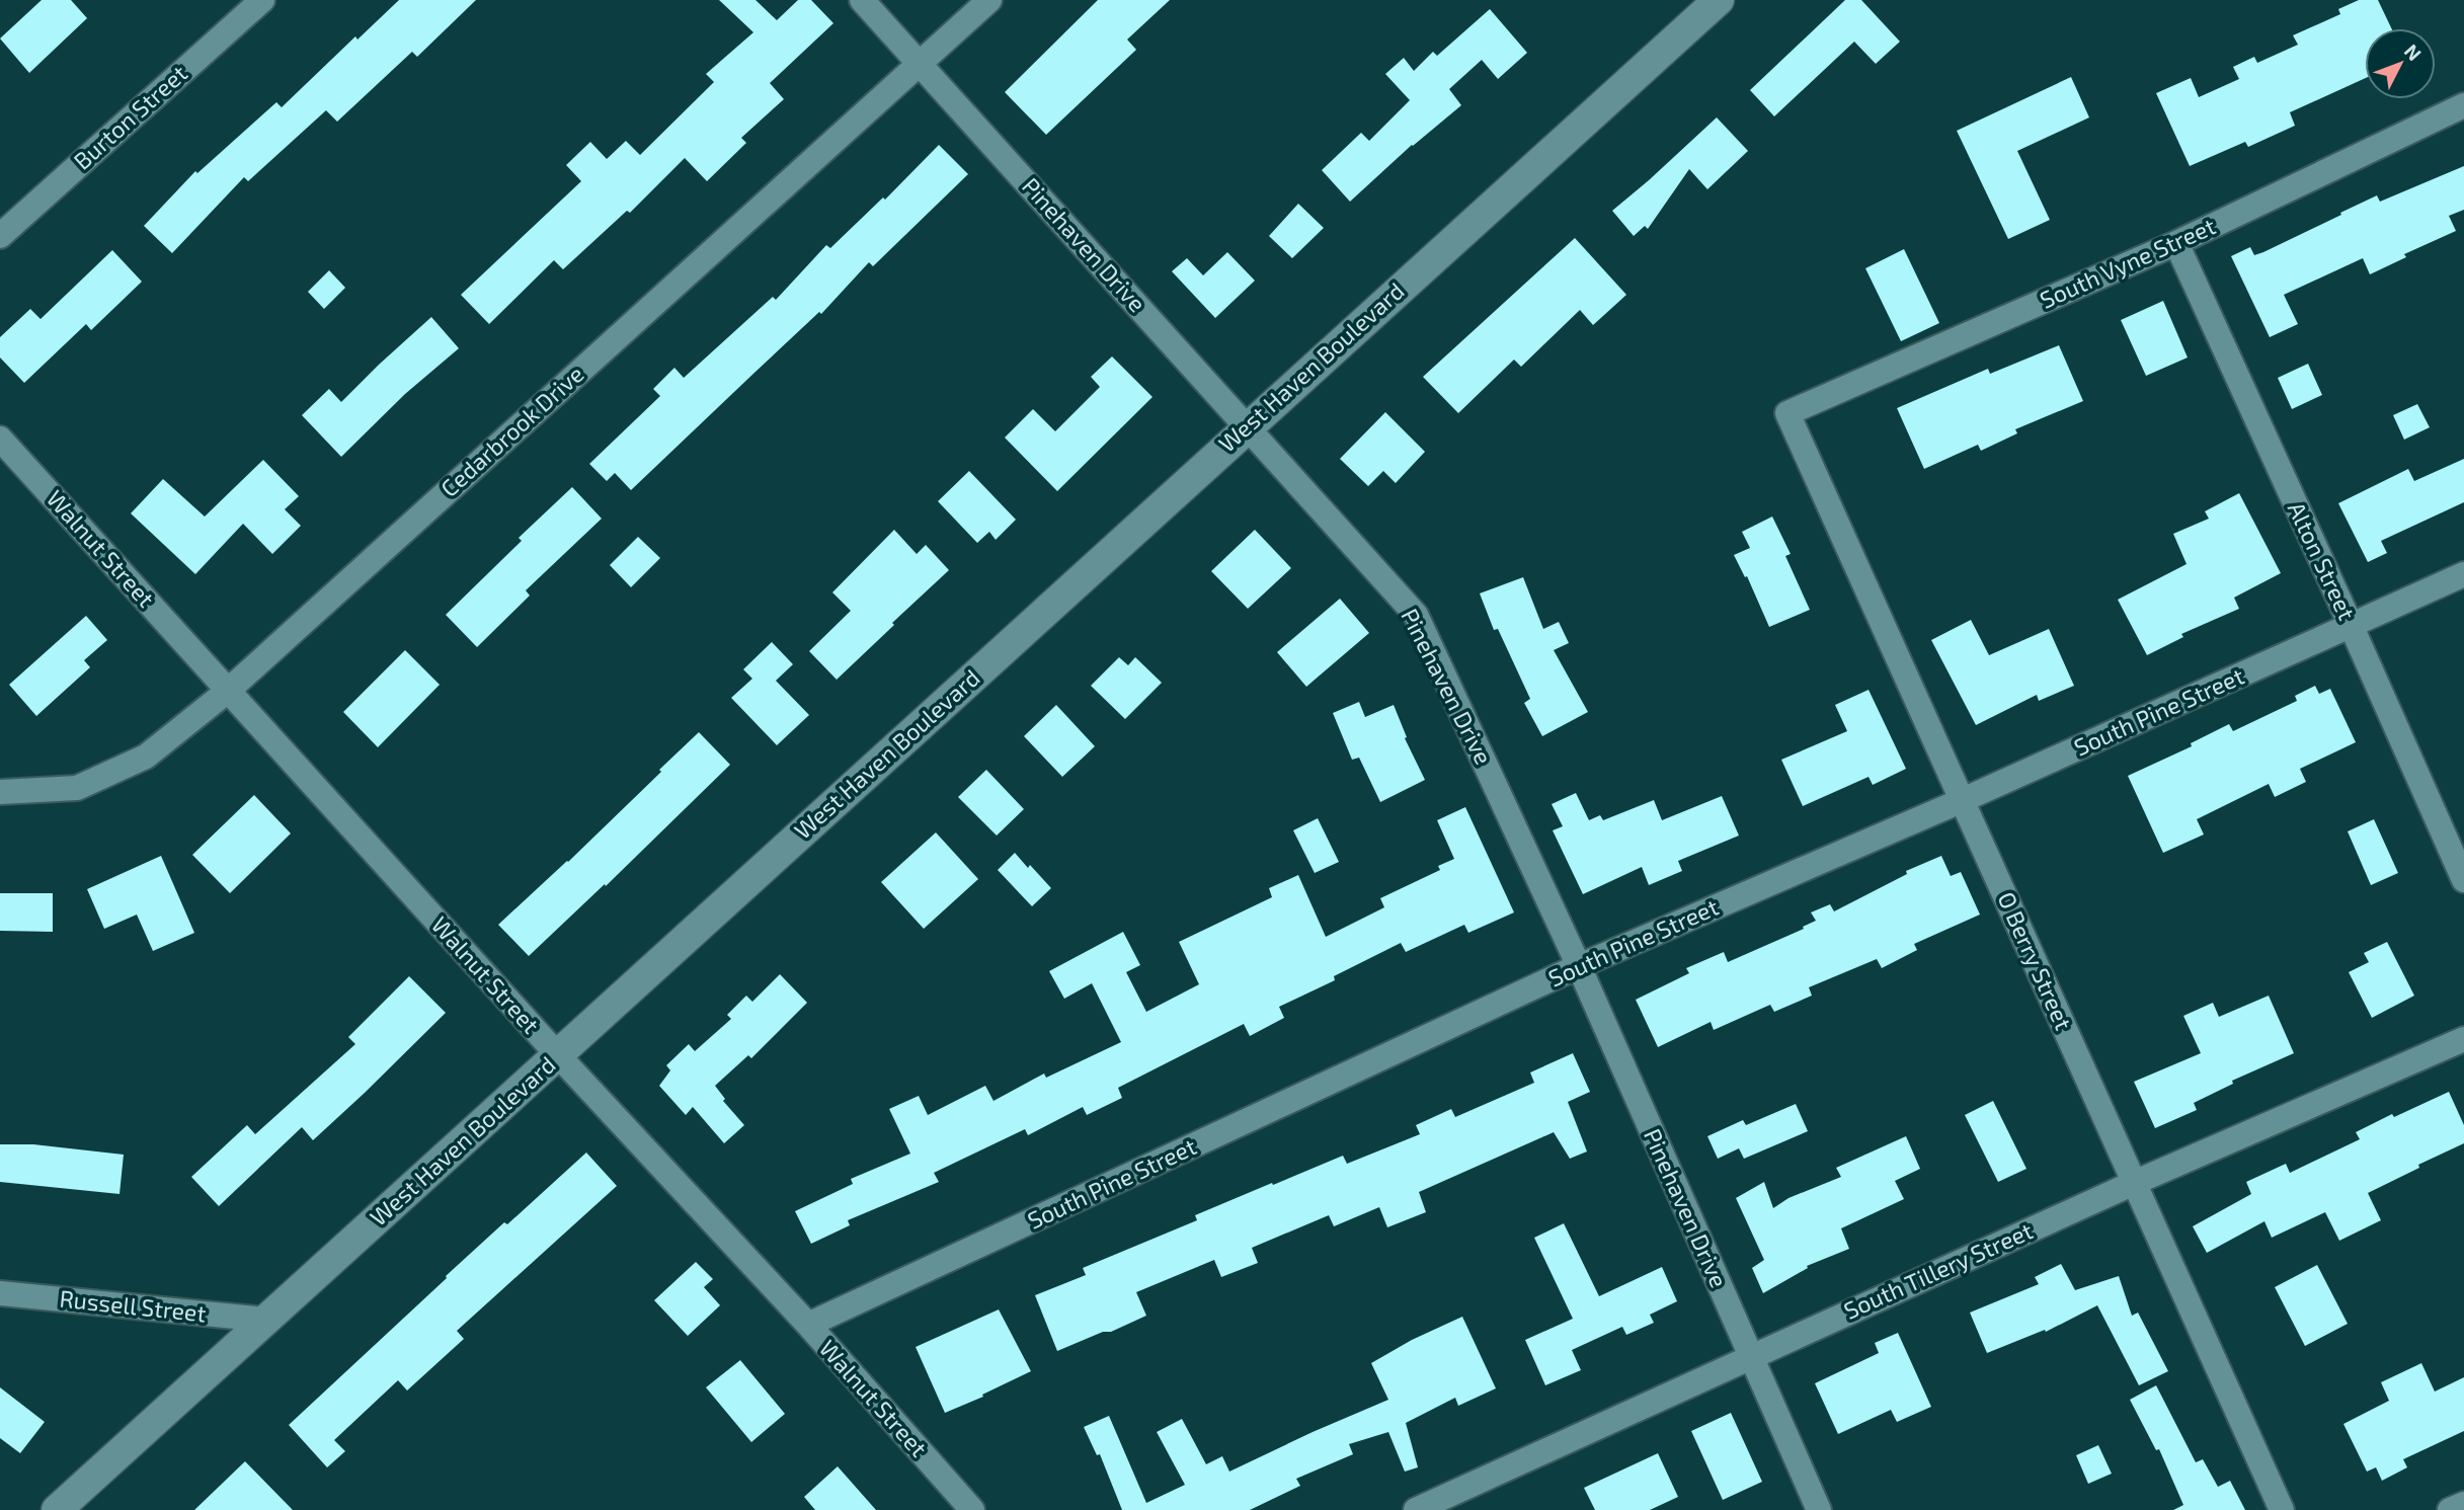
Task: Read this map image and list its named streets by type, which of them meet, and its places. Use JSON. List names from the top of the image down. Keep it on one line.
{"streets":{"street":["Burton Street","Pinehaven Drive","South Vyne Street","West Haven Boulevard","Cedarbrook Drive","Walnut Street","Alton Street","South Pine Street","O Berry Street","South Tillery Street","Russell Street"]},"crossings":[["Pinehaven Drive","West Haven Boulevard"],["Pinehaven Drive","Cedarbrook Drive"],["Pinehaven Drive","South Pine Street"],["Pinehaven Drive","South Tillery Street"],["South Vyne Street","Alton Street"],["South Vyne Street","O Berry Street"],["West Haven Boulevard","Walnut Street"],["West Haven Boulevard","Russell Street"],["Cedarbrook Drive","Walnut Street"],["Walnut Street","South Pine Street"],["Alton Street","South Pine Street"],["South Pine Street","O Berry Street"],["O Berry Street","South Tillery Street"]],"north":"top right"}
